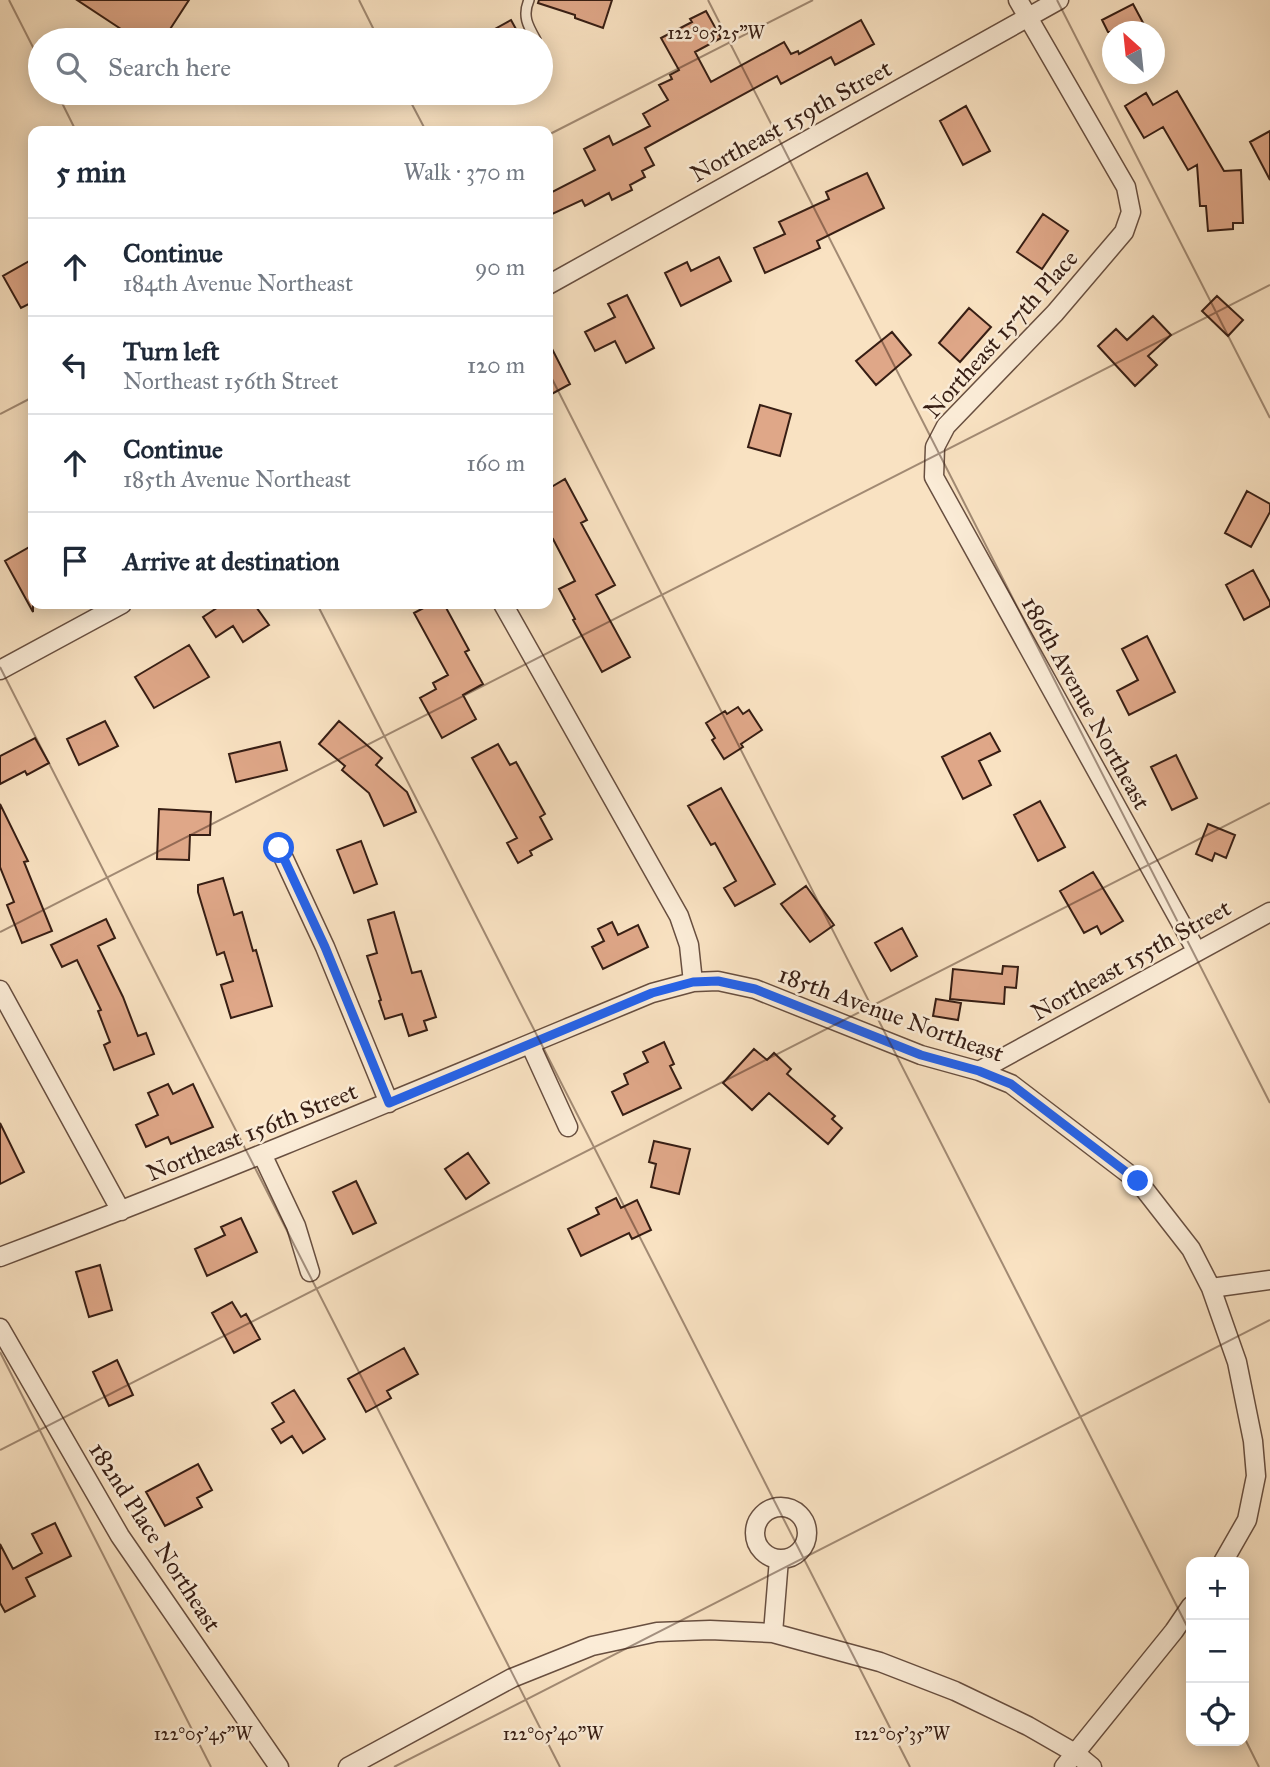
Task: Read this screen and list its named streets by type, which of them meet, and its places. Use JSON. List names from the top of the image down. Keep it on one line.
{"streets":{"street":["Northeast 159th Street","Northeast 157th Place","186th Avenue Northeast","Northeast 155th Street","185th Avenue Northeast","Northeast 156th Street","182nd Place Northeast"]},"crossings":[["Northeast 159th Street","Northeast 157th Place"],["Northeast 157th Place","186th Avenue Northeast"],["186th Avenue Northeast","Northeast 155th Street"],["Northeast 155th Street","185th Avenue Northeast"],["185th Avenue Northeast","Northeast 156th Street"]],"north":"top left","page":{"search":"Search here","heading":["5 min","Walk · 370 m"],"list":[["Continue","184th Avenue Northeast","90 m"],["Turn left","Northeast 156th Street","120 m"],["Continue","185th Avenue Northeast","160 m"],"Arrive at destination"],"map_buttons":["+","−"]},"coordinates":["122°05'25\"W","122°05'45\"W","122°05'40\"W","122°05'35\"W"]}
